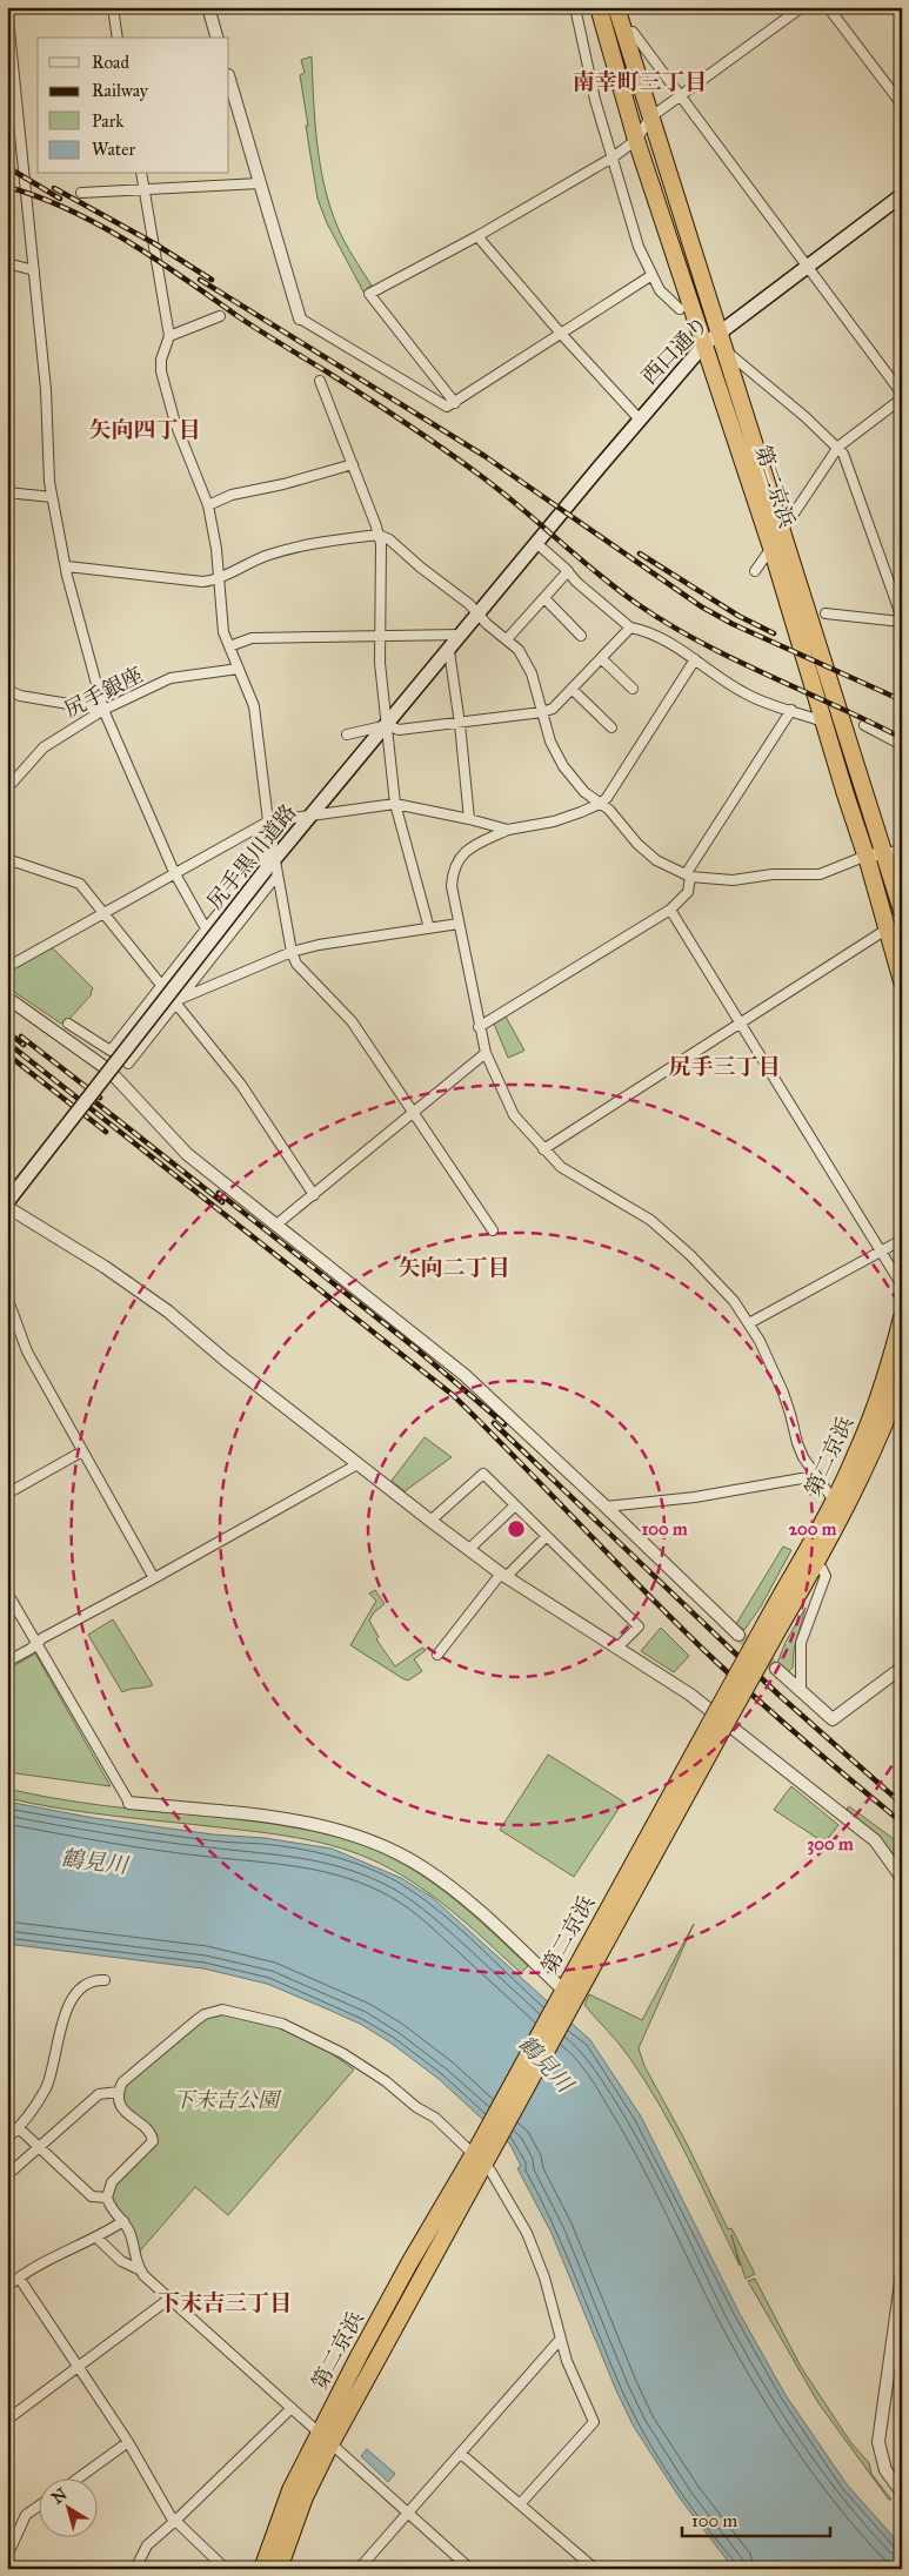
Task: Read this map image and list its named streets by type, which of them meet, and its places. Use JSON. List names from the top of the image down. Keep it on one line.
{"streets":{"highway":["第二京浜"],"main road":["西口通り","尻手黒川道路"],"street":["尻手銀座"]},"crossings":[["西口通り","第二京浜"],["西口通り","尻手黒川道路"]],"districts":["南幸町三丁目","矢向四丁目","尻手三丁目","矢向二丁目","下末吉三丁目"],"water":["鶴見川"],"parks":["下末吉公園"],"legend":["Road","Railway","Park","Water"],"scale_bar":"100 m","north":"top left","rings":["100 m","200 m","300 m"]}
